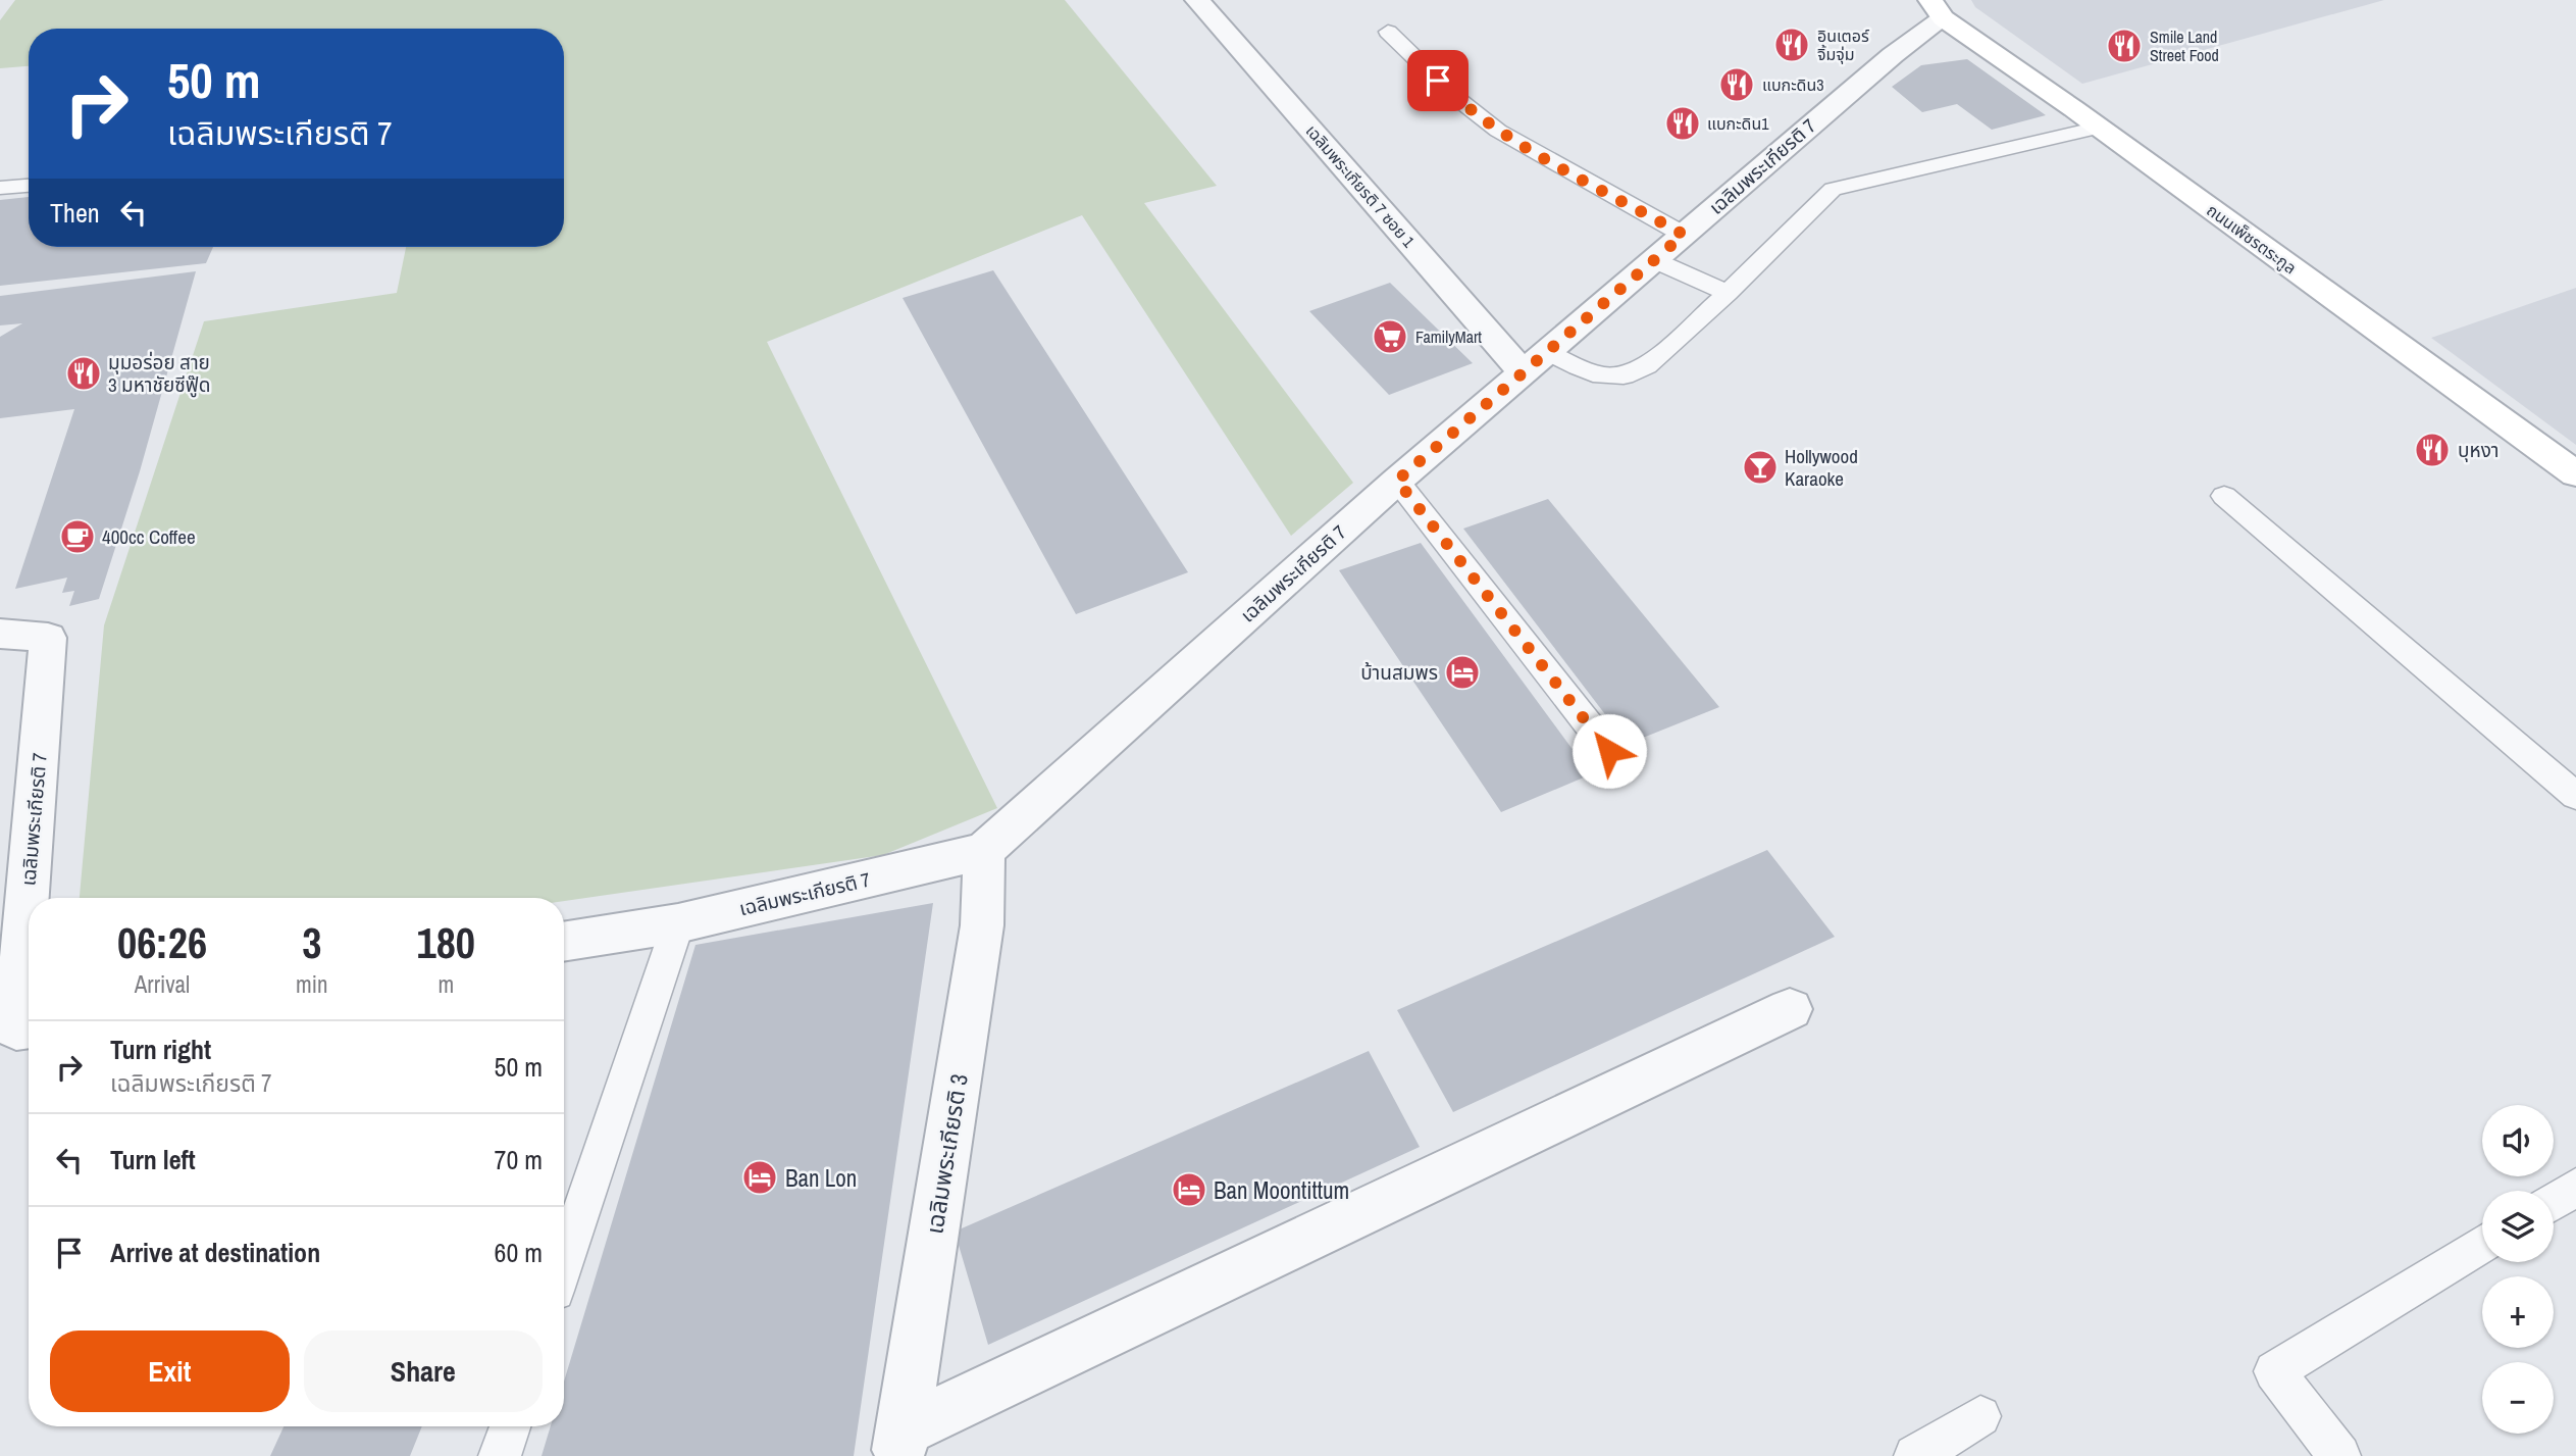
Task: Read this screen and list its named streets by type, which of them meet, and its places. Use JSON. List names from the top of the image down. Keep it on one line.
{"streets":{"street":["เฉลิมพระเกียรติ 7","เฉลิมพระเกียรติ 7 ซอย 1","ถนนเพ็ชรตระกูล","เฉลิมพระเกียรติ 3"]},"crossings":[["เฉลิมพระเกียรติ 7","เฉลิมพระเกียรติ 7 ซอย 1"],["เฉลิมพระเกียรติ 7","ถนนเพ็ชรตระกูล"],["เฉลิมพระเกียรติ 7","เฉลิมพระเกียรติ 3"]],"places":{"restaurant":["อินเตอร์ จิ้มจุ่ม","Smile Land Street Food","แบกะดิน3","แบกะดิน1","มุมอร่อย สาย 3 มหาชัยซีฟู๊ด","บุหงา"],"supermarket":["FamilyMart"],"bar":["Hollywood Karaoke"],"cafe":["400cc Coffee"],"hotel":["บ้านสมพร","Ban Lon","Ban Moontittum"]},"page":{"turn":["50 m","เฉลิมพระเกียรติ 7"],"then":"Then","eta":["06:26","Arrival","3","min","180","m"],"list":[{"name":"Turn right","note":"เฉลิมพระเกียรติ 7","value":"50 m"},{"name":"Turn left","value":"70 m"},{"name":"Arrive at destination","value":"60 m"}],"map_buttons":["+","−"],"buttons":["Exit","Share"]}}
